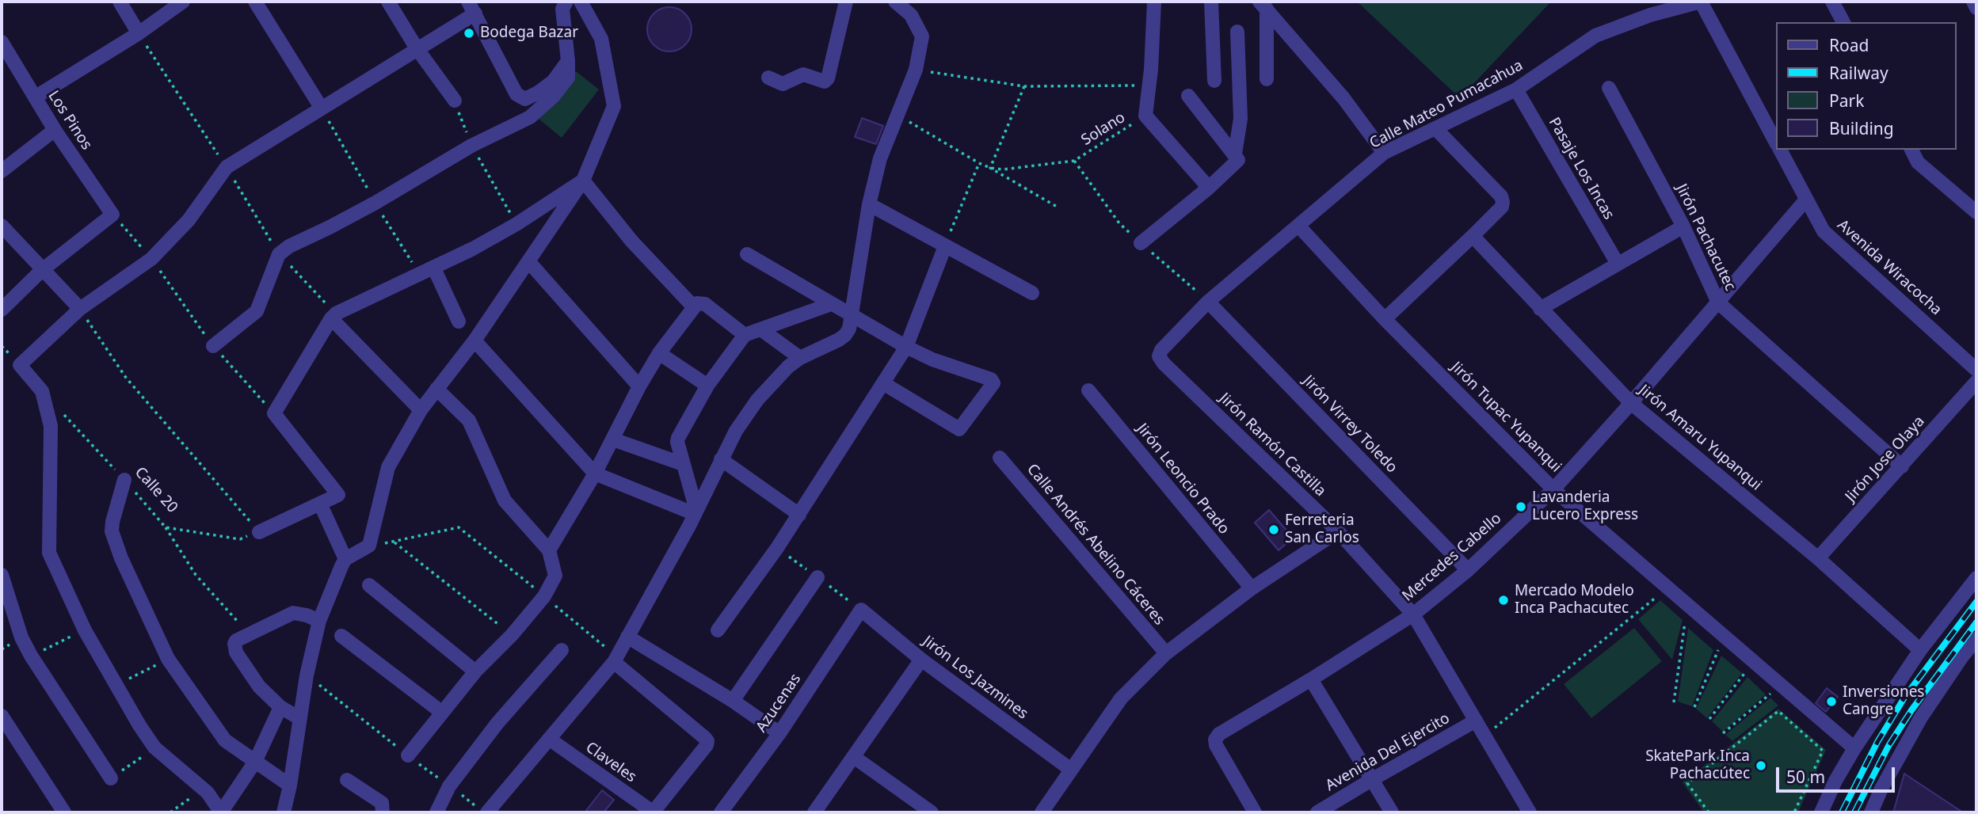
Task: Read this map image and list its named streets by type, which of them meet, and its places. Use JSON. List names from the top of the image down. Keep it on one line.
{"streets":{"street":["Calle Mateo Pumacahua","Los Pinos","Pasaje Los Incas","Jirón Pachacutec","Avenida Wiracocha","Jirón Tupac Yupanqui","Jirón Virrey Toledo","Jirón Amaru Yupanqui","Jirón Ramón Castilla","Jirón Jose Olaya","Jirón Leoncio Prado","Calle Andrés Abelino Cáceres","Mercedes Cabello","Jirón Los Jazmines","Azucenas","Avenida Del Ejercito","Claveles"],"path":["Solano","Calle 20"]},"crossings":[["Calle Mateo Pumacahua","Pasaje Los Incas"],["Calle Mateo Pumacahua","Jirón Tupac Yupanqui"],["Calle Mateo Pumacahua","Jirón Virrey Toledo"],["Calle Mateo Pumacahua","Jirón Ramón Castilla"],["Jirón Pachacutec","Jirón Jose Olaya"],["Jirón Pachacutec","Mercedes Cabello"],["Avenida Wiracocha","Mercedes Cabello"],["Jirón Tupac Yupanqui","Mercedes Cabello"],["Jirón Virrey Toledo","Mercedes Cabello"],["Jirón Amaru Yupanqui","Jirón Jose Olaya"],["Jirón Amaru Yupanqui","Mercedes Cabello"],["Jirón Ramón Castilla","Mercedes Cabello"],["Jirón Ramón Castilla","Avenida Del Ejercito"],["Jirón Los Jazmines","Azucenas"]],"places":["Bodega Bazar","Lavanderia Lucero Express","Ferreteria San Carlos","Mercado Modelo Inca Pachacutec","Inversiones Cangre","SkatePark Inca Pachacútec"],"legend":["Road","Railway","Park","Building"],"scale_bar":"50 m"}
